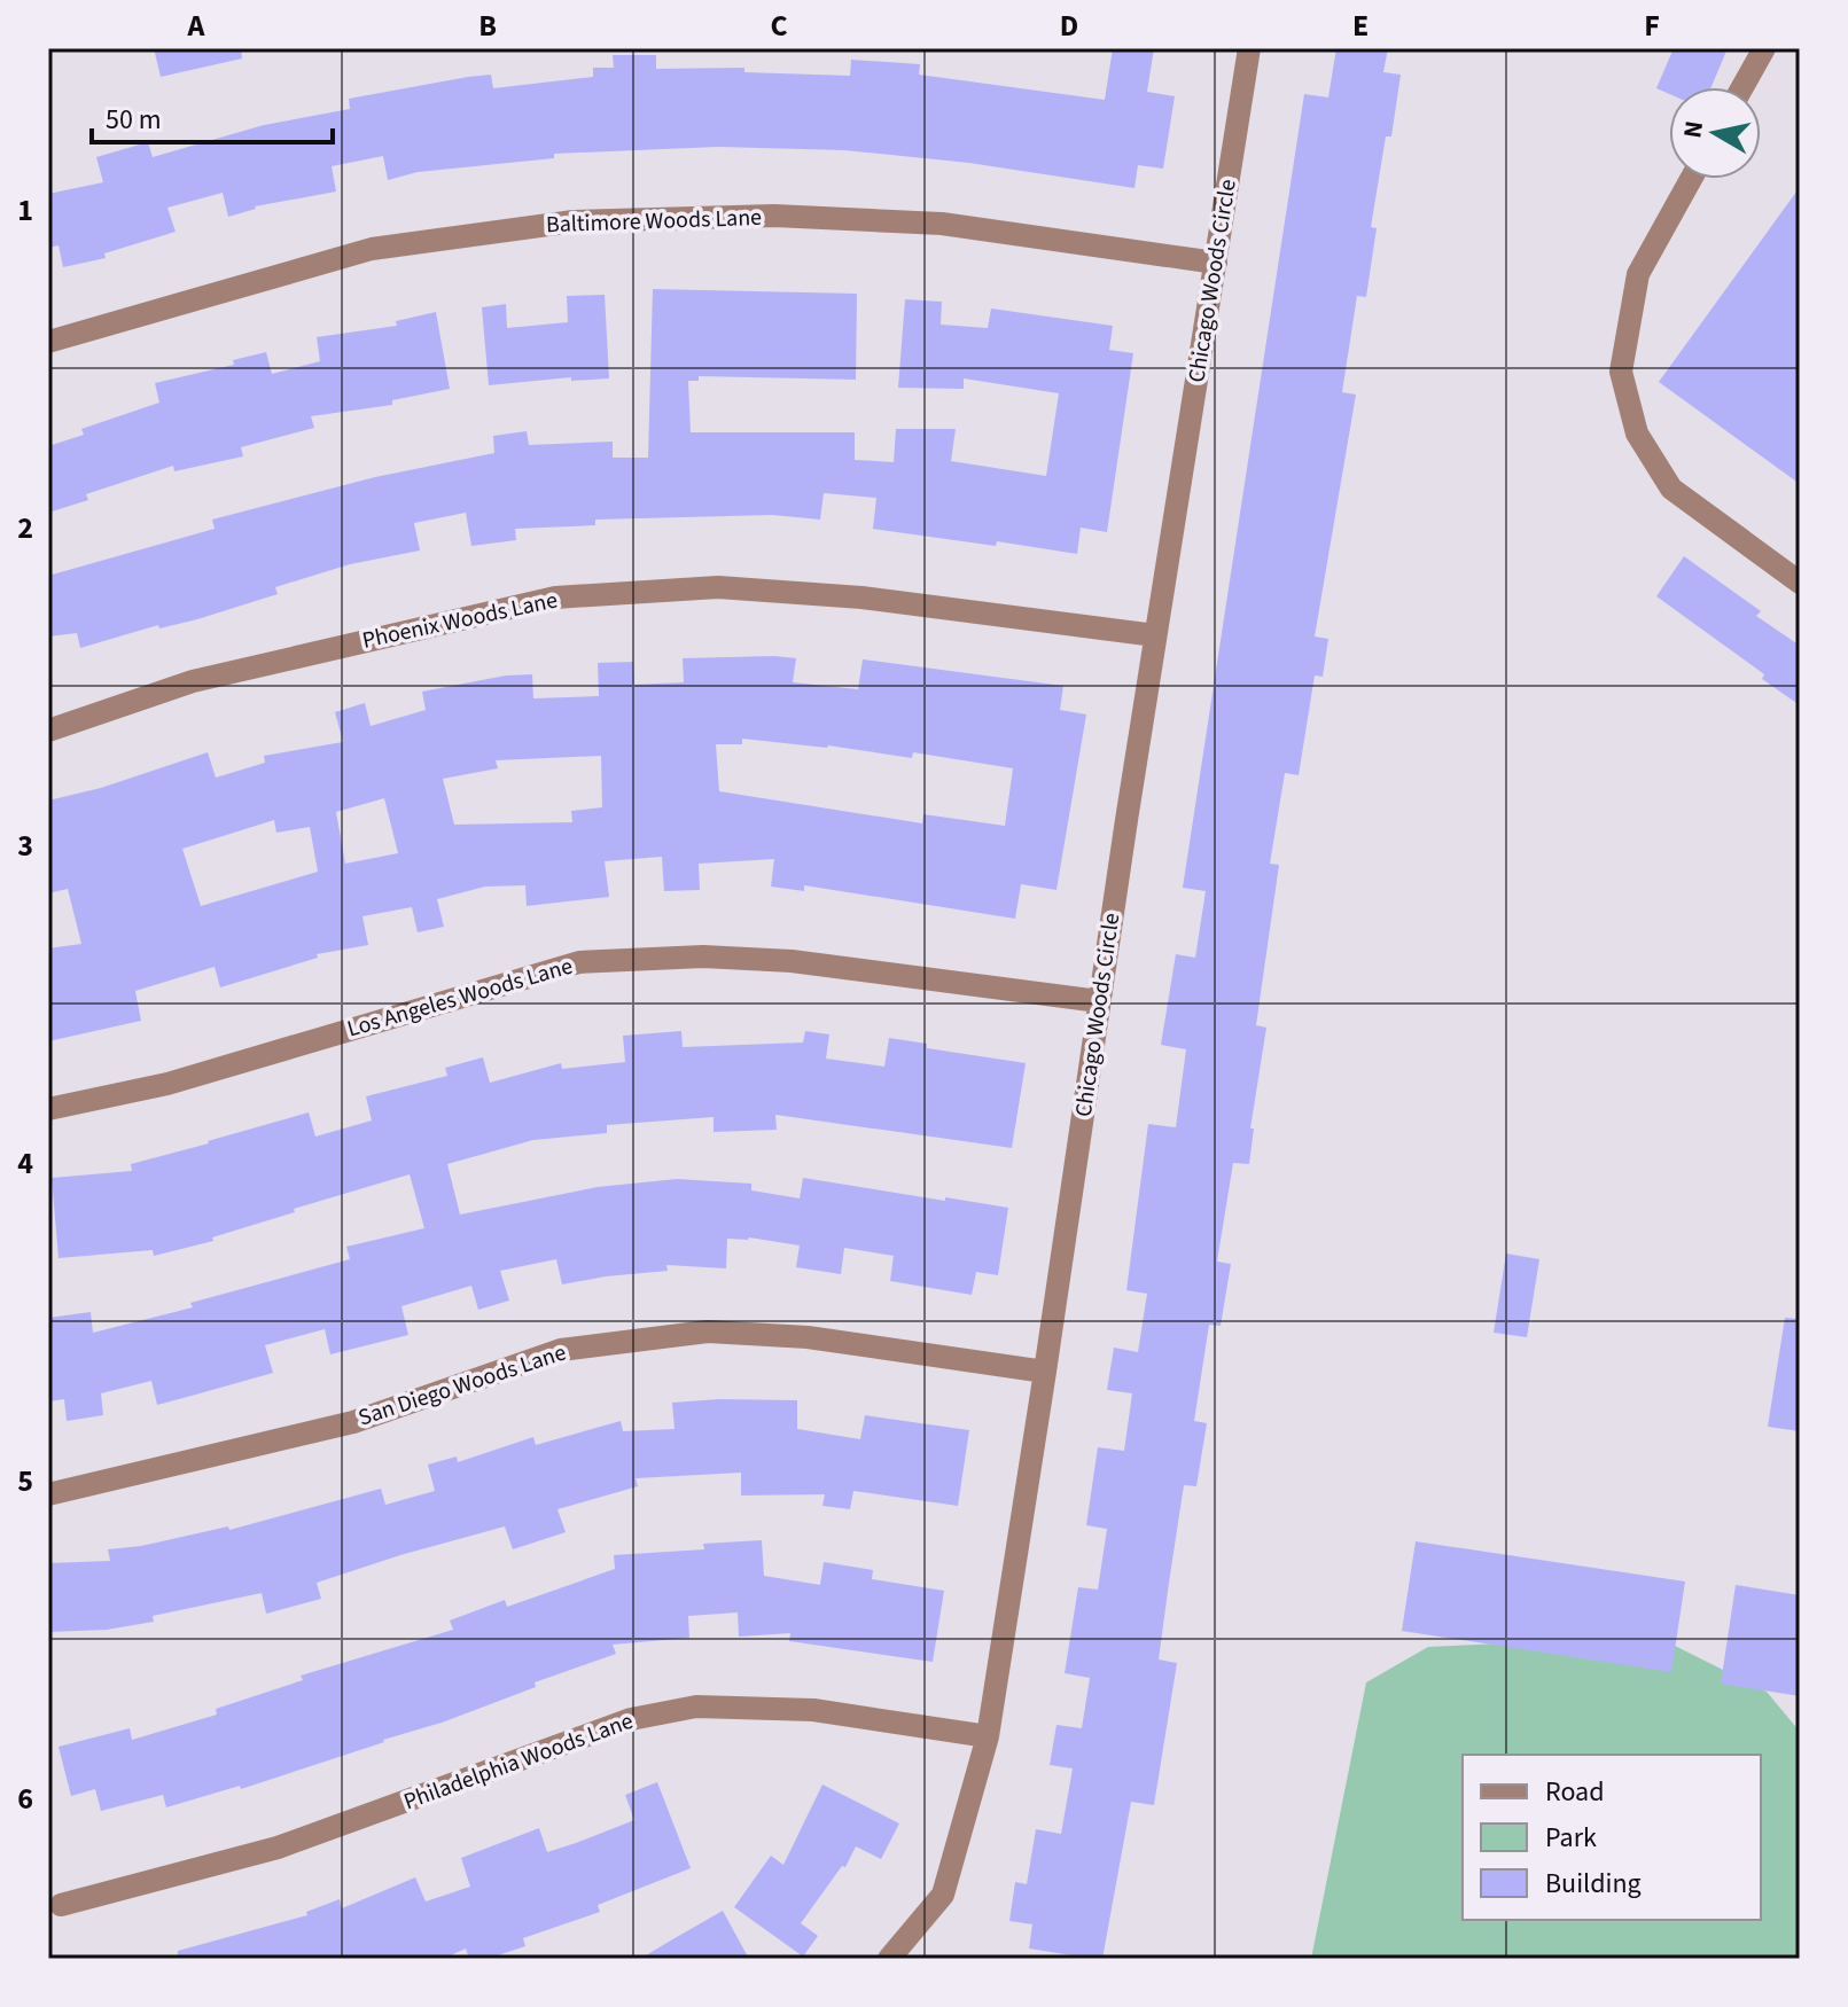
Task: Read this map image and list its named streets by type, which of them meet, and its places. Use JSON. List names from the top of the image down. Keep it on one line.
{"streets":{"street":["Baltimore Woods Lane","Chicago Woods Circle","Phoenix Woods Lane","Los Angeles Woods Lane","San Diego Woods Lane","Philadelphia Woods Lane"]},"crossings":[["Baltimore Woods Lane","Chicago Woods Circle"],["Chicago Woods Circle","Phoenix Woods Lane"],["Chicago Woods Circle","Los Angeles Woods Lane"],["Chicago Woods Circle","San Diego Woods Lane"],["Chicago Woods Circle","Philadelphia Woods Lane"]],"legend":["Road","Park","Building"],"scale_bar":"50 m","north":"left","grid":{"columns":["A","B","C","D","E","F"],"rows":["1","2","3","4","5","6"]}}
